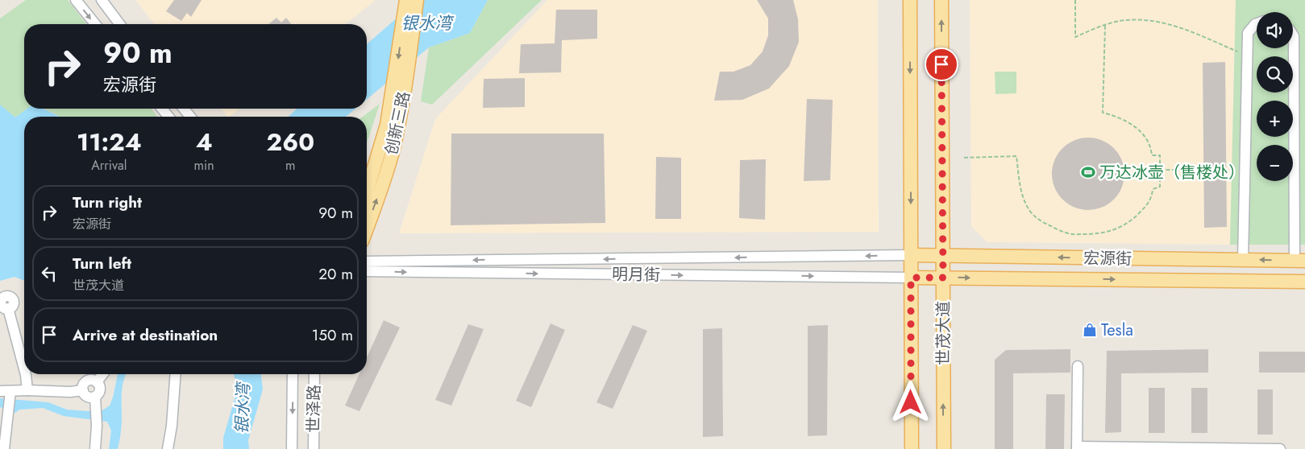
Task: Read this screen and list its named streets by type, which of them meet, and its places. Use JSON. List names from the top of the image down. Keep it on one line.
{"streets":{"main road":["创新三路","宏源街","世茂大道"],"street":["明月街","世泽路"]},"crossings":[["宏源街","明月街"],["宏源街","世茂大道"],["明月街","世茂大道"]],"water":["银水湾"],"places":{"sports":["万达冰壶（售楼处）"],"shop":["Tesla"]},"page":{"map_buttons":["+","−"],"turn":["90 m","宏源街"],"eta":["11:24","Arrival","4","min","260","m"],"list":[{"name":"Turn right","note":"宏源街","value":"90 m"},{"name":"Turn left","note":"世茂大道","value":"20 m"},{"name":"Arrive at destination","value":"150 m"}]}}
